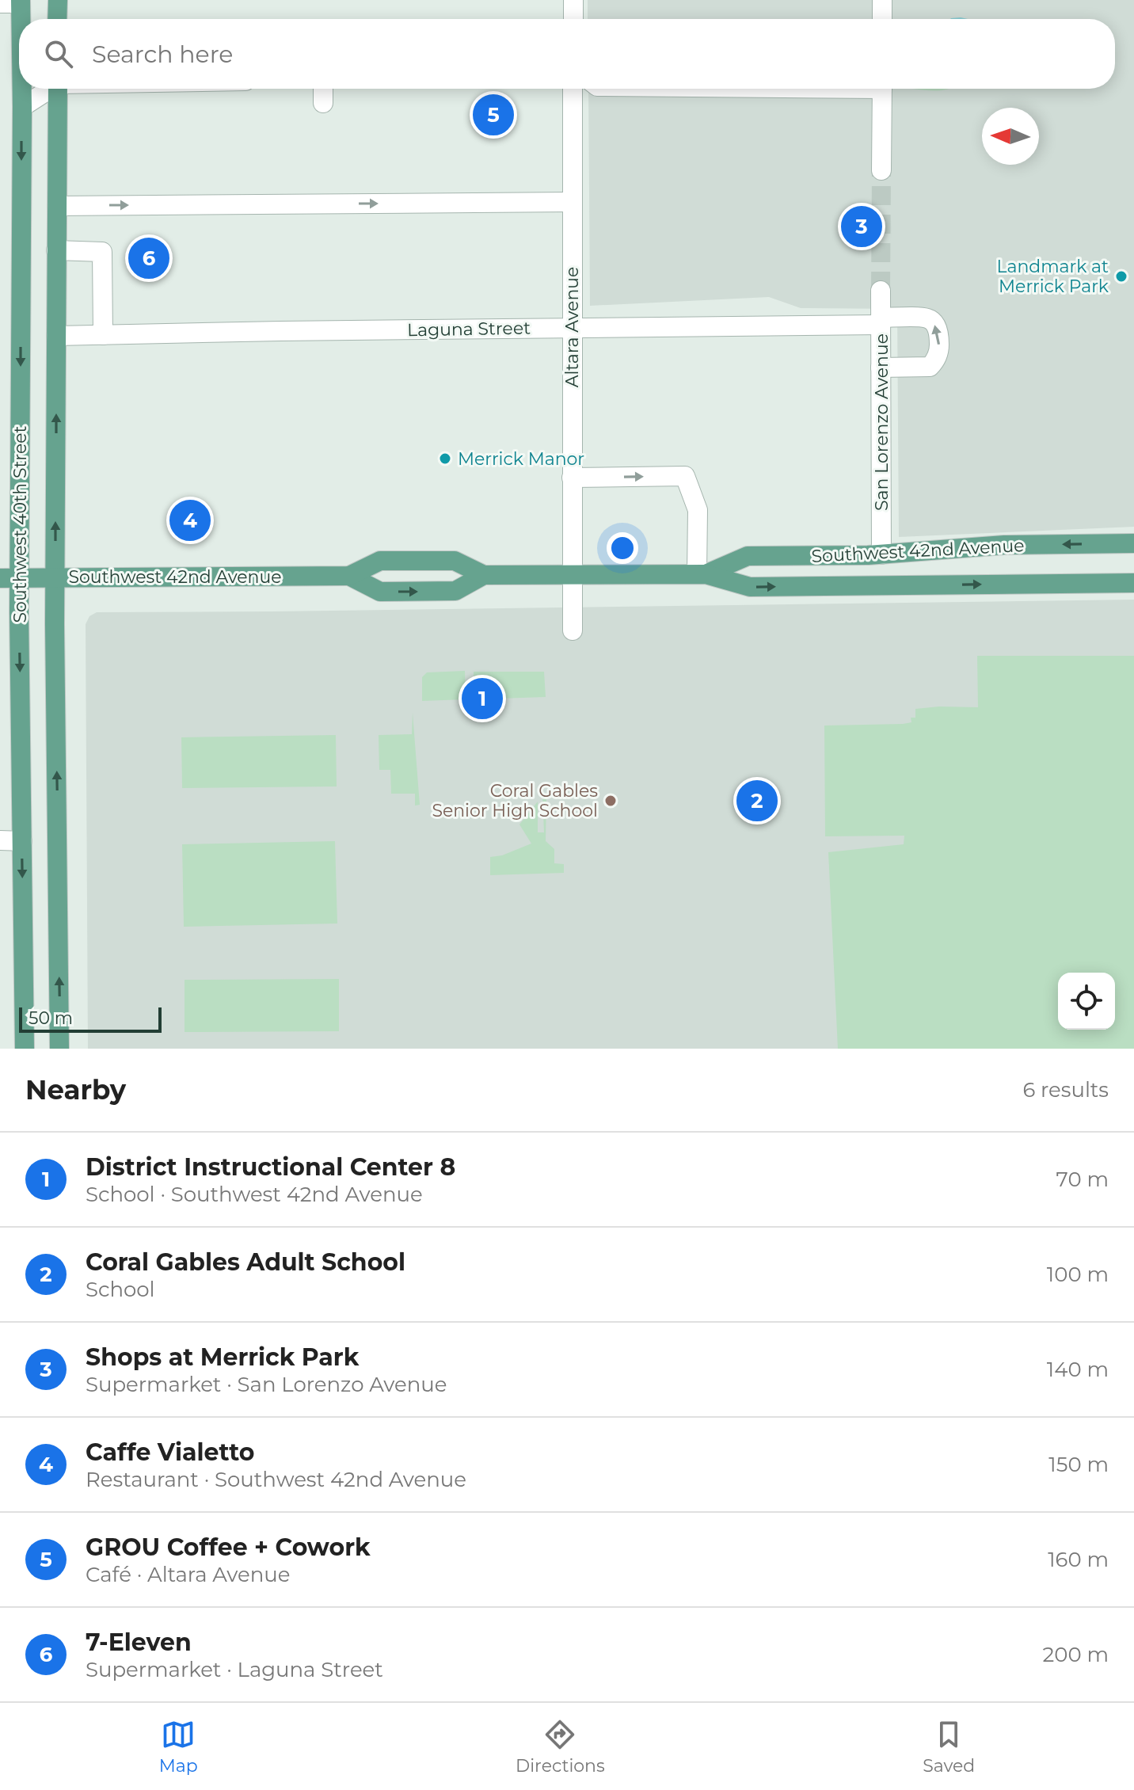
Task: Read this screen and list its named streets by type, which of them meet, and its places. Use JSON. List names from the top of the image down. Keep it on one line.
{"streets":{"main road":["Southwest 40th Street","Southwest 42nd Avenue"],"street":["Altara Avenue","Laguna Street","San Lorenzo Avenue"]},"crossings":[["Altara Avenue","Laguna Street"],["Altara Avenue","Southwest 42nd Avenue"],["Laguna Street","San Lorenzo Avenue"],["Laguna Street","Southwest 40th Street"],["San Lorenzo Avenue","Southwest 42nd Avenue"],["Southwest 40th Street","Southwest 42nd Avenue"]],"places":["Landmark at Merrick Park","Merrick Manor","Coral Gables Senior High School"],"scale_bar":"50 m","north":"left","page":{"search":"Search here","pins":["5","3","6","4","1","2"],"scale":"50 m","heading":["Nearby","6 results"],"list":[{"mark":"1","name":"District Instructional Center 8","note":"School · Southwest 42nd Avenue","value":"70 m"},{"mark":"2","name":"Coral Gables Adult School","note":"School","value":"100 m"},{"mark":"3","name":"Shops at Merrick Park","note":"Supermarket · San Lorenzo Avenue","value":"140 m"},{"mark":"4","name":"Caffe Vialetto","note":"Restaurant · Southwest 42nd Avenue","value":"150 m"},{"mark":"5","name":"GROU Coffee + Cowork","note":"Café · Altara Avenue","value":"160 m"},{"mark":"6","name":"7-Eleven","note":"Supermarket · Laguna Street","value":"200 m"}],"nav":["Map","Directions","Saved"]}}
